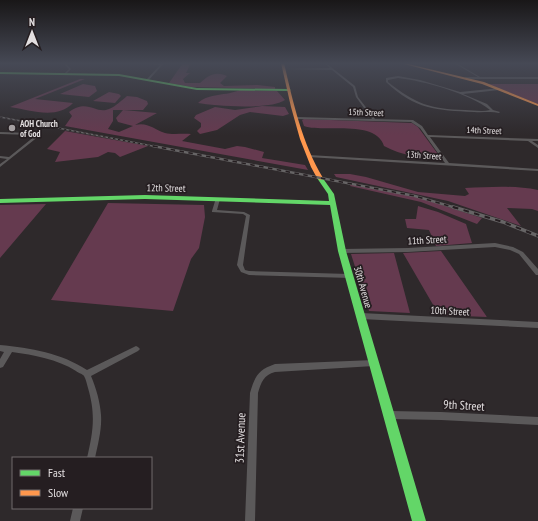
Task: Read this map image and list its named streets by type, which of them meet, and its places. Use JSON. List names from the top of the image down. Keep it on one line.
{"streets":{"street":["15th Street","14th Street","13th Street","12th Street","11th Street","30th Avenue","10th Street","9th Street","31st Avenue"]},"crossings":[["15th Street","14th Street"],["15th Street","13th Street"],["15th Street","30th Avenue"],["13th Street","30th Avenue"],["12th Street","30th Avenue"],["11th Street","30th Avenue"],["30th Avenue","10th Street"],["30th Avenue","9th Street"],["30th Avenue","31st Avenue"]],"places":["AOH Church of God"],"legend":["Fast","Slow"],"north":"top"}
